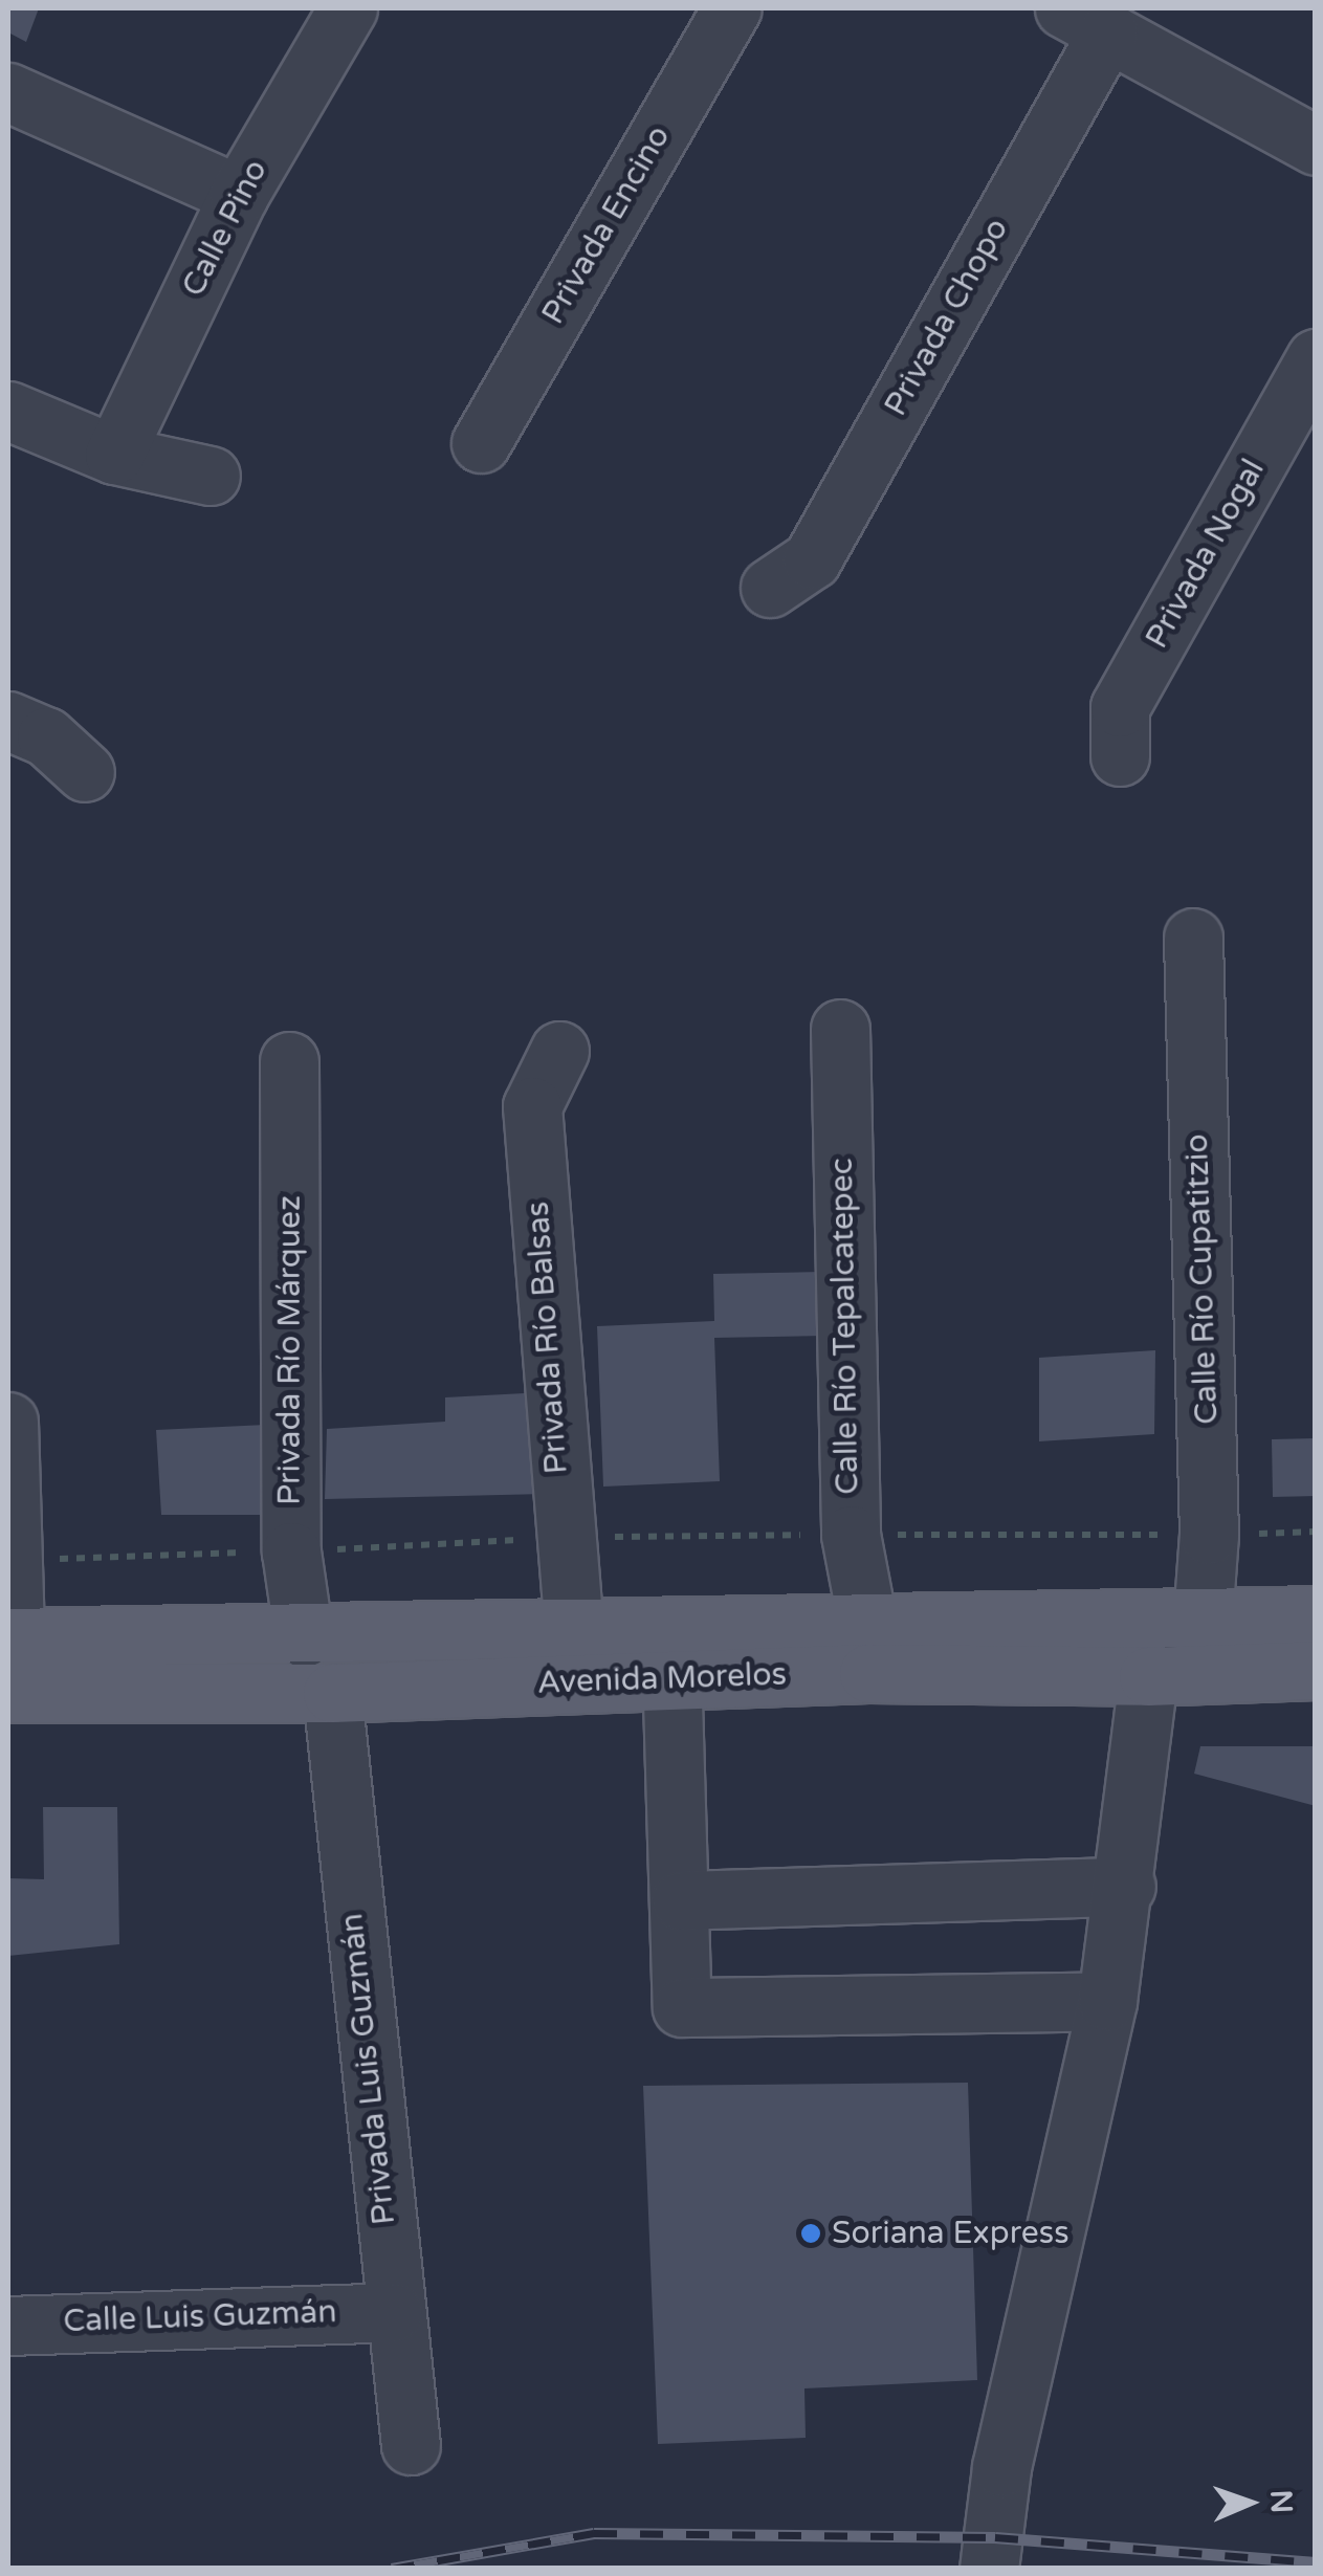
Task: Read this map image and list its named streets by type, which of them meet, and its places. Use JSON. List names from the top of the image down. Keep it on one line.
{"streets":{"main road":["Avenida Morelos"],"street":["Privada Encino","Calle Pino","Privada Chopo","Privada Nogal","Calle Río Cupatitzio","Calle Río Tepalcatepec","Privada Río Balsas","Privada Río Márquez","Privada Luis Guzmán","Calle Luis Guzmán"]},"crossings":[["Calle Río Cupatitzio","Avenida Morelos"],["Calle Río Tepalcatepec","Avenida Morelos"],["Privada Río Balsas","Avenida Morelos"],["Privada Río Márquez","Avenida Morelos"],["Avenida Morelos","Privada Luis Guzmán"],["Privada Luis Guzmán","Calle Luis Guzmán"]],"places":["Soriana Express"],"north":"right"}
